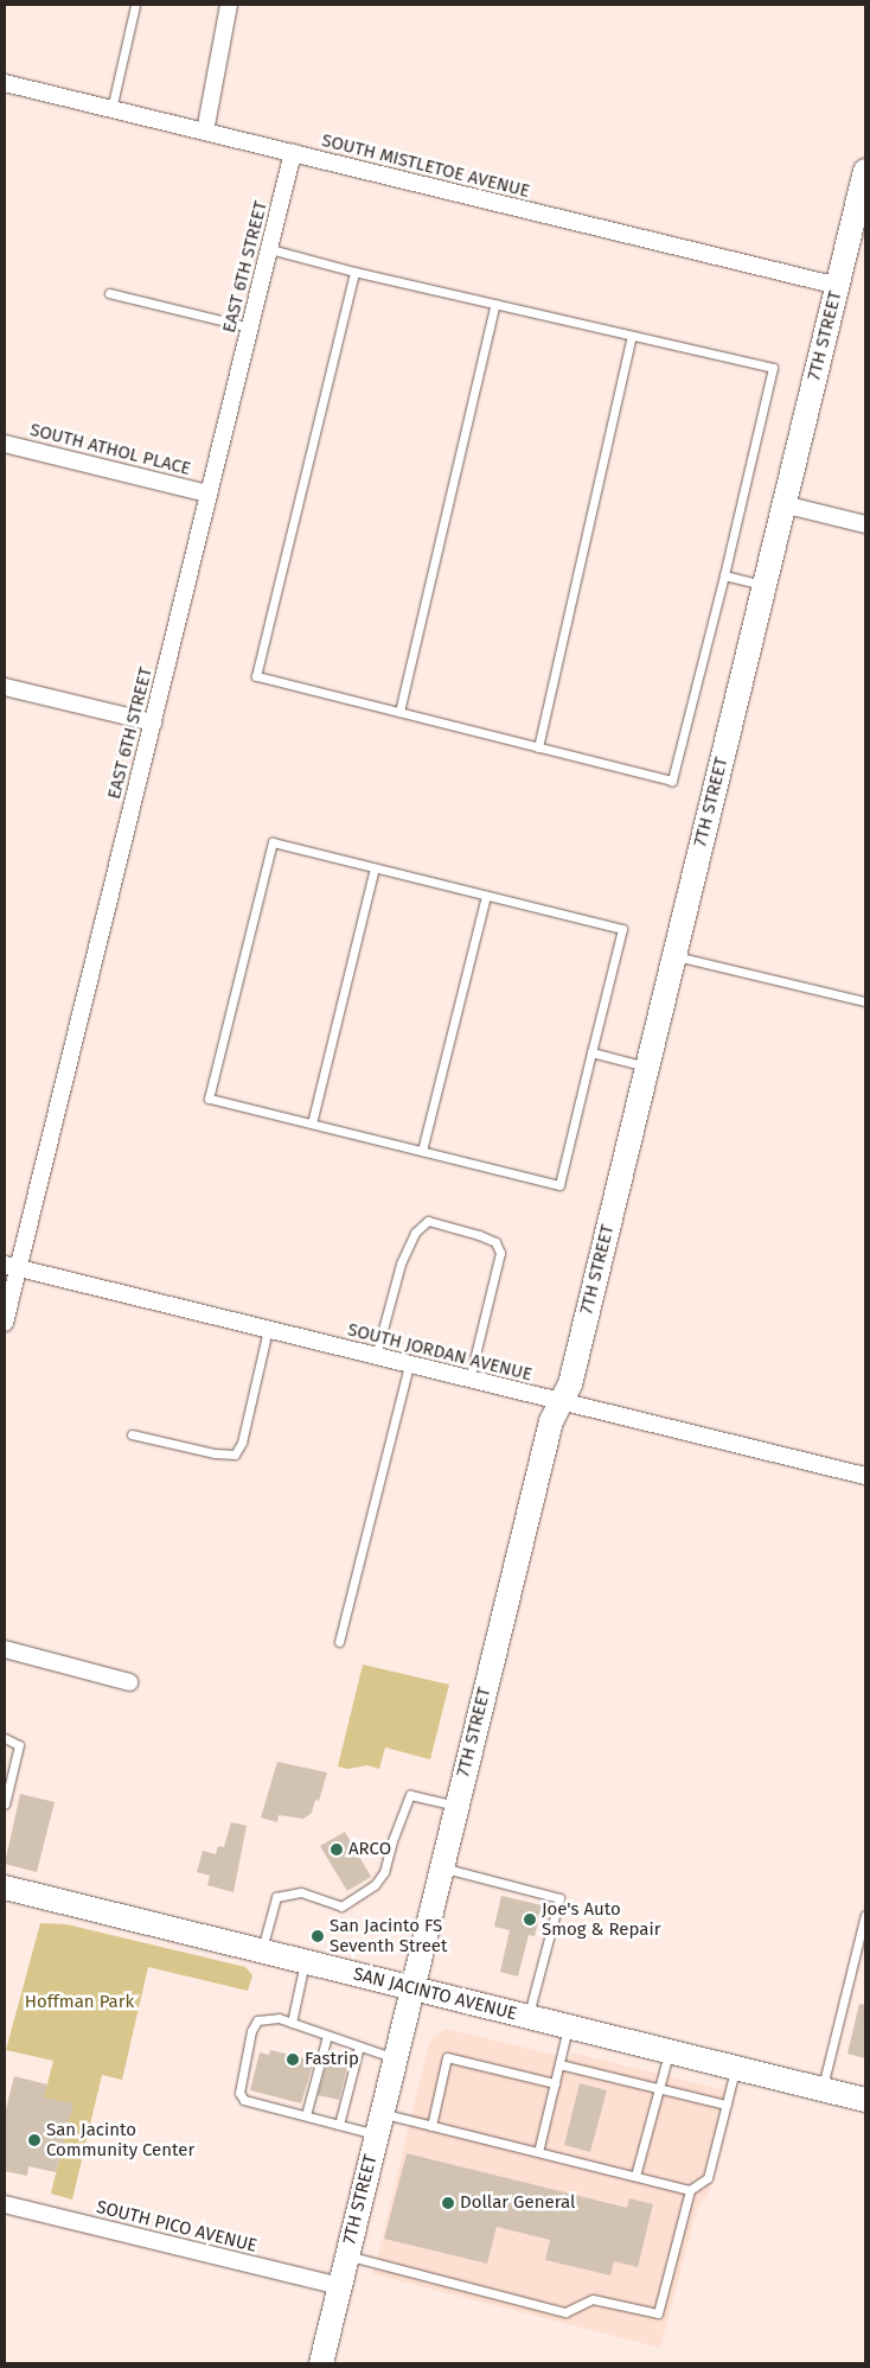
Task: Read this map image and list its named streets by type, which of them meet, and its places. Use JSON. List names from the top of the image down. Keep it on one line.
{"streets":{"street":["SOUTH MISTLETOE AVENUE","EAST 6TH STREET","7TH STREET","SOUTH ATHOL PLACE","SOUTH JORDAN AVENUE","SAN JACINTO AVENUE","SOUTH PICO AVENUE"]},"crossings":[["SOUTH MISTLETOE AVENUE","EAST 6TH STREET"],["SOUTH MISTLETOE AVENUE","7TH STREET"],["EAST 6TH STREET","SOUTH ATHOL PLACE"],["EAST 6TH STREET","SOUTH JORDAN AVENUE"],["7TH STREET","SOUTH JORDAN AVENUE"],["7TH STREET","SAN JACINTO AVENUE"],["7TH STREET","SOUTH PICO AVENUE"]],"parks":["Hoffman Park"],"places":["ARCO","Joe's Auto Smog & Repair","San Jacinto FS Seventh Street","Fastrip","San Jacinto Community Center","Dollar General"]}
